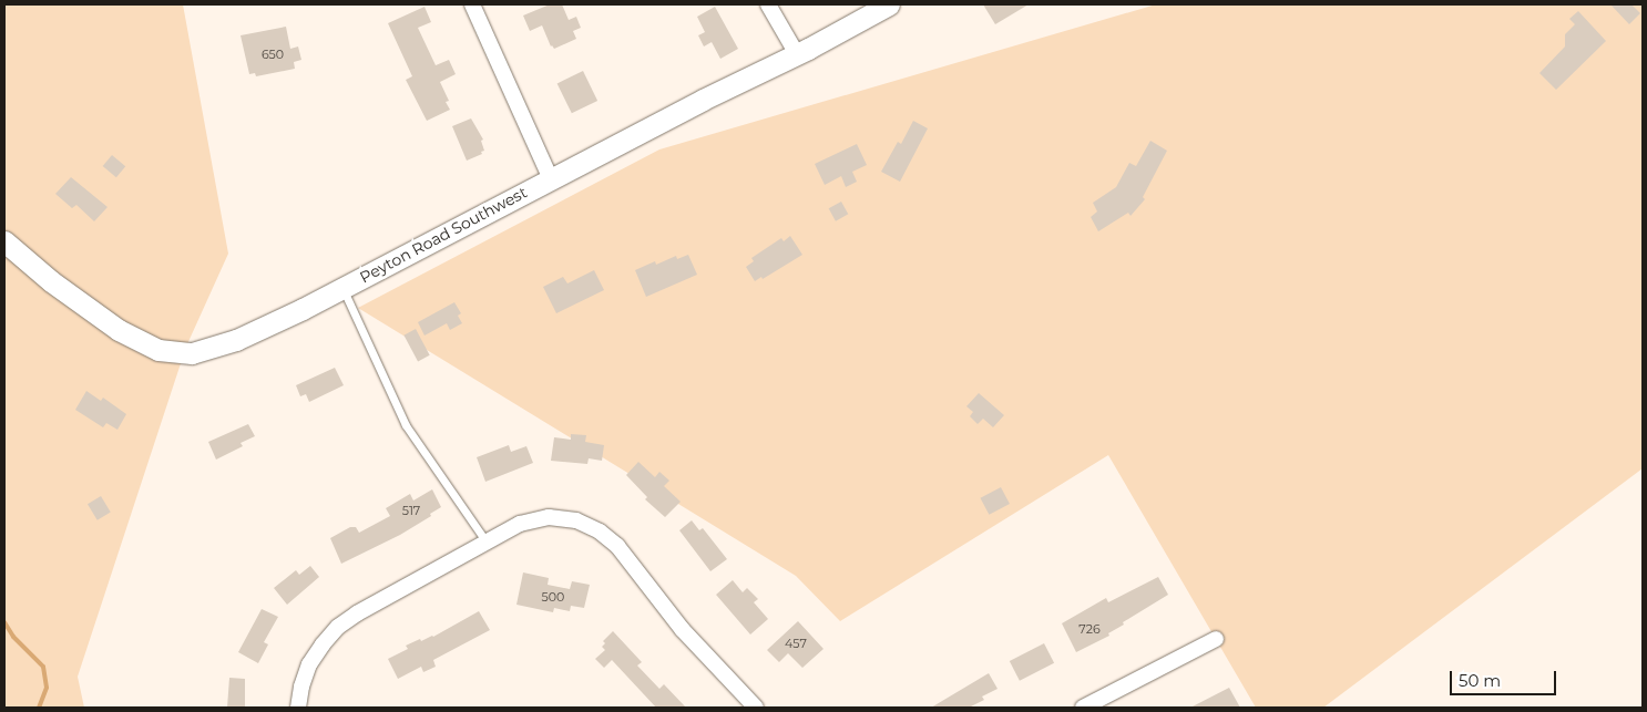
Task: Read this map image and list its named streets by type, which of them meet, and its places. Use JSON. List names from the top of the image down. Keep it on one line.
{"streets":{"street":["Peyton Road Southwest"]},"house_numbers":["650","517","500","726","457"],"scale_bar":"50 m"}
